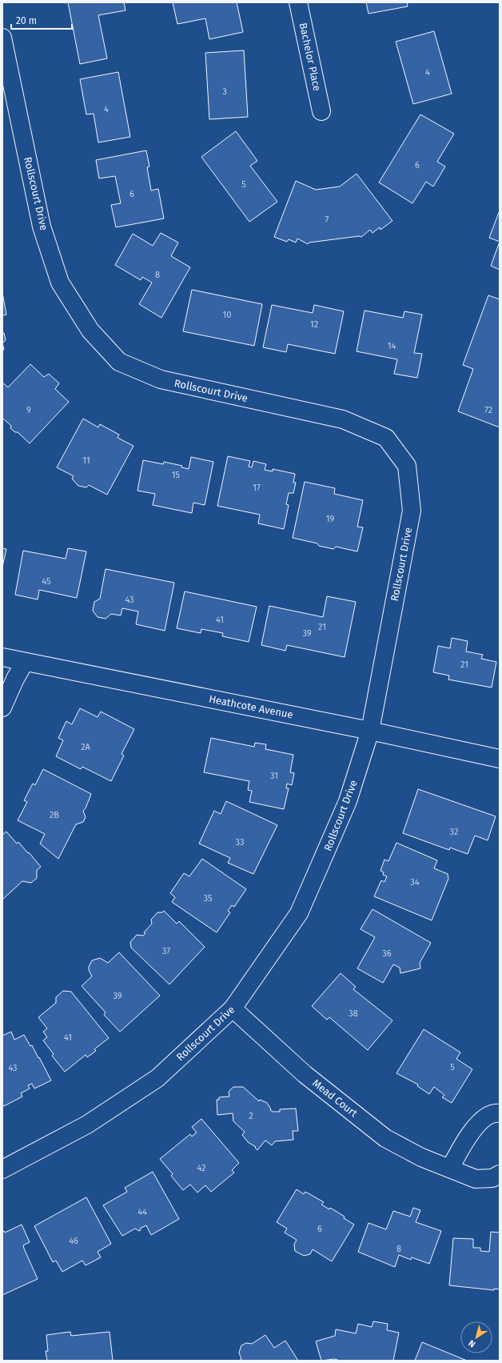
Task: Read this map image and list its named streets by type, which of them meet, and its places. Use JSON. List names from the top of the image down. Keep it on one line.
{"streets":{"street":["Bachelor Place","Rollscourt Drive","Heathcote Avenue","Mead Court"]},"crossings":[["Rollscourt Drive","Heathcote Avenue"],["Rollscourt Drive","Mead Court"]],"house_numbers":["4","3","4","6","5","6","7","8","10","12","14","9","72","11","15","17","19","45","43","41","21","39","21","2A","31","2B","32","33","34","35","37","36","39","38","41","5","43","2","42","44","6","46","8"],"scale_bar":"20 m","north":"bottom left"}
